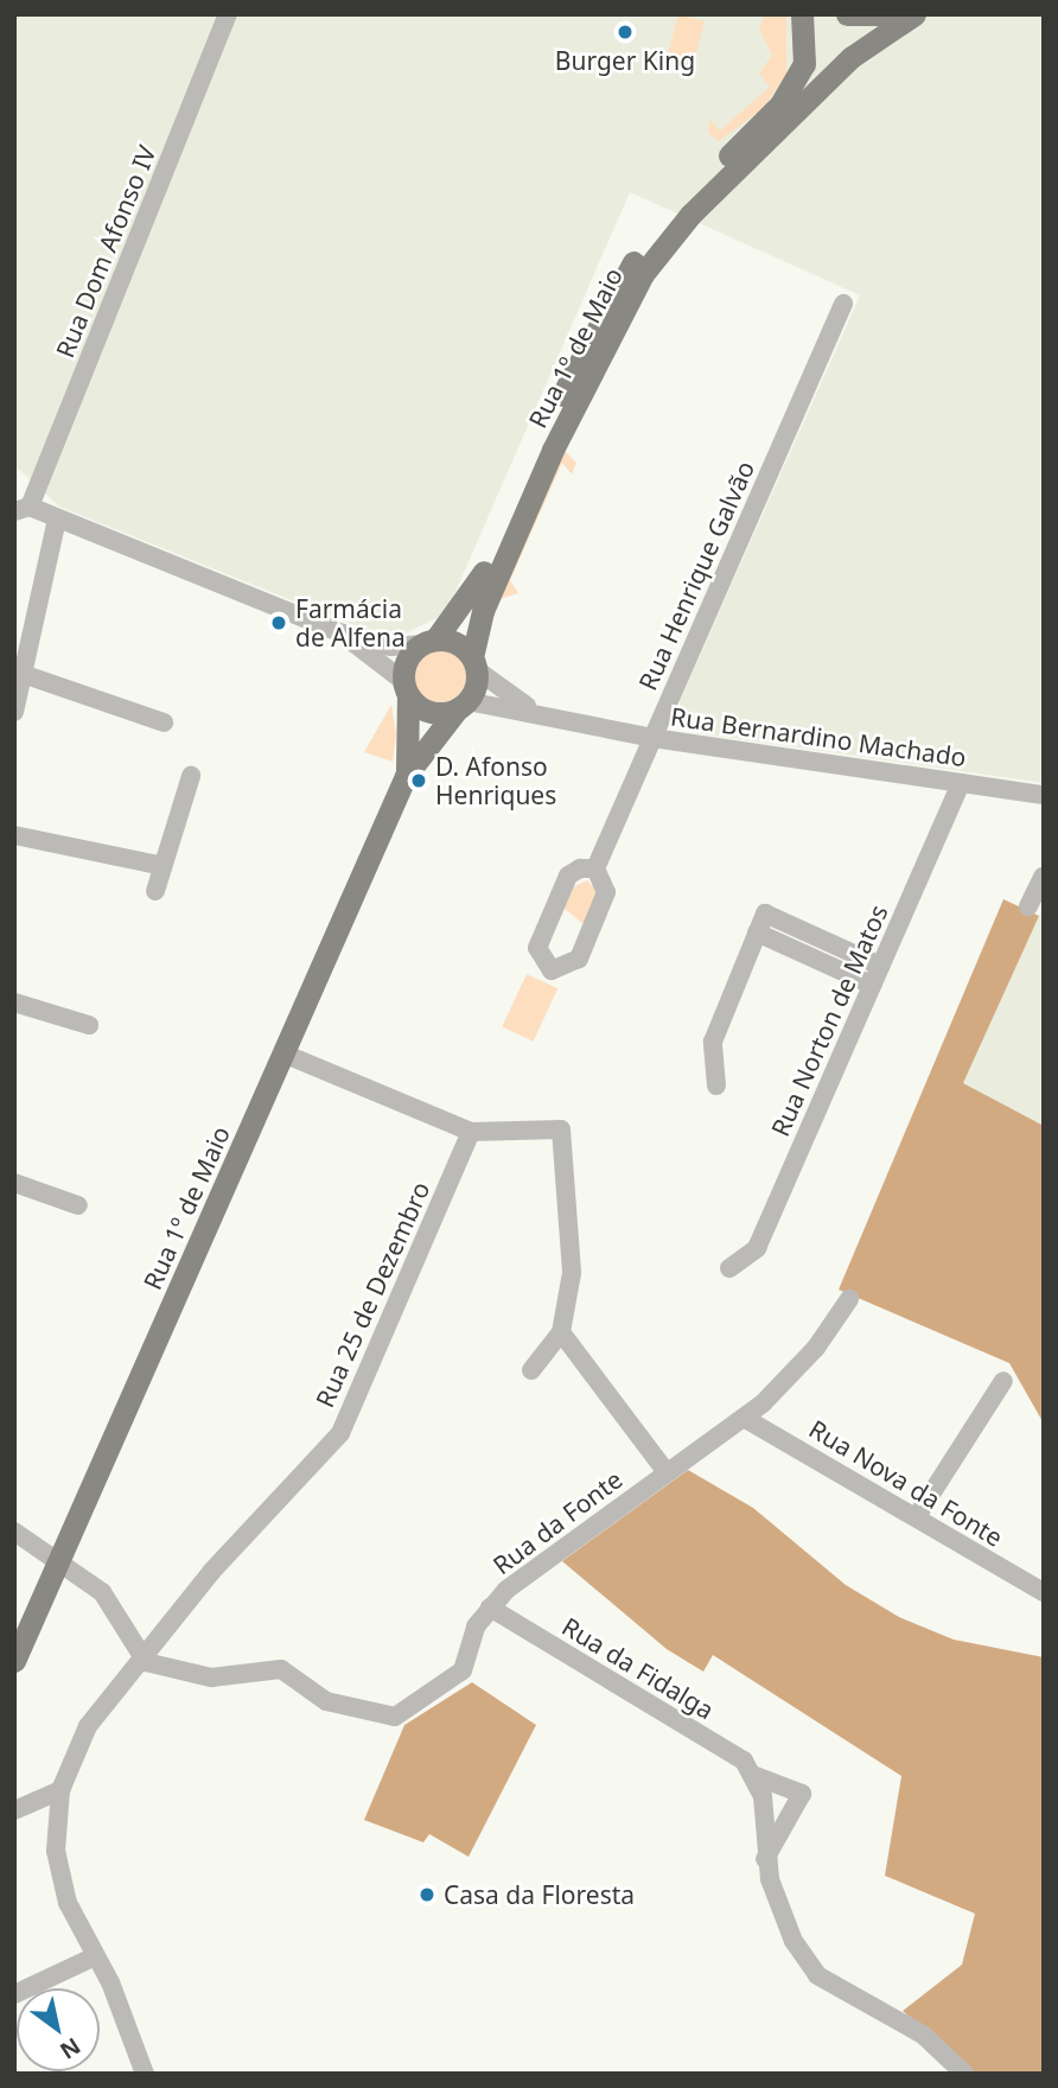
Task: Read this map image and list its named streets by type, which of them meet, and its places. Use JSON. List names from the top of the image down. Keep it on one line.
{"streets":{"main road":["Rua 1º de Maio"],"street":["Rua Dom Afonso IV","Rua Henrique Galvão","Rua Bernardino Machado","Rua Norton de Matos","Rua 25 de Dezembro","Rua Nova da Fonte","Rua da Fonte","Rua da Fidalga"]},"crossings":[["Rua 1º de Maio","Rua Bernardino Machado"],["Rua Henrique Galvão","Rua Bernardino Machado"],["Rua Bernardino Machado","Rua Norton de Matos"],["Rua 25 de Dezembro","Rua da Fonte"],["Rua Nova da Fonte","Rua da Fonte"],["Rua da Fonte","Rua da Fidalga"]],"places":["Burger King","Farmácia de Alfena","D. Afonso Henriques","Casa da Floresta"],"north":"bottom right"}
